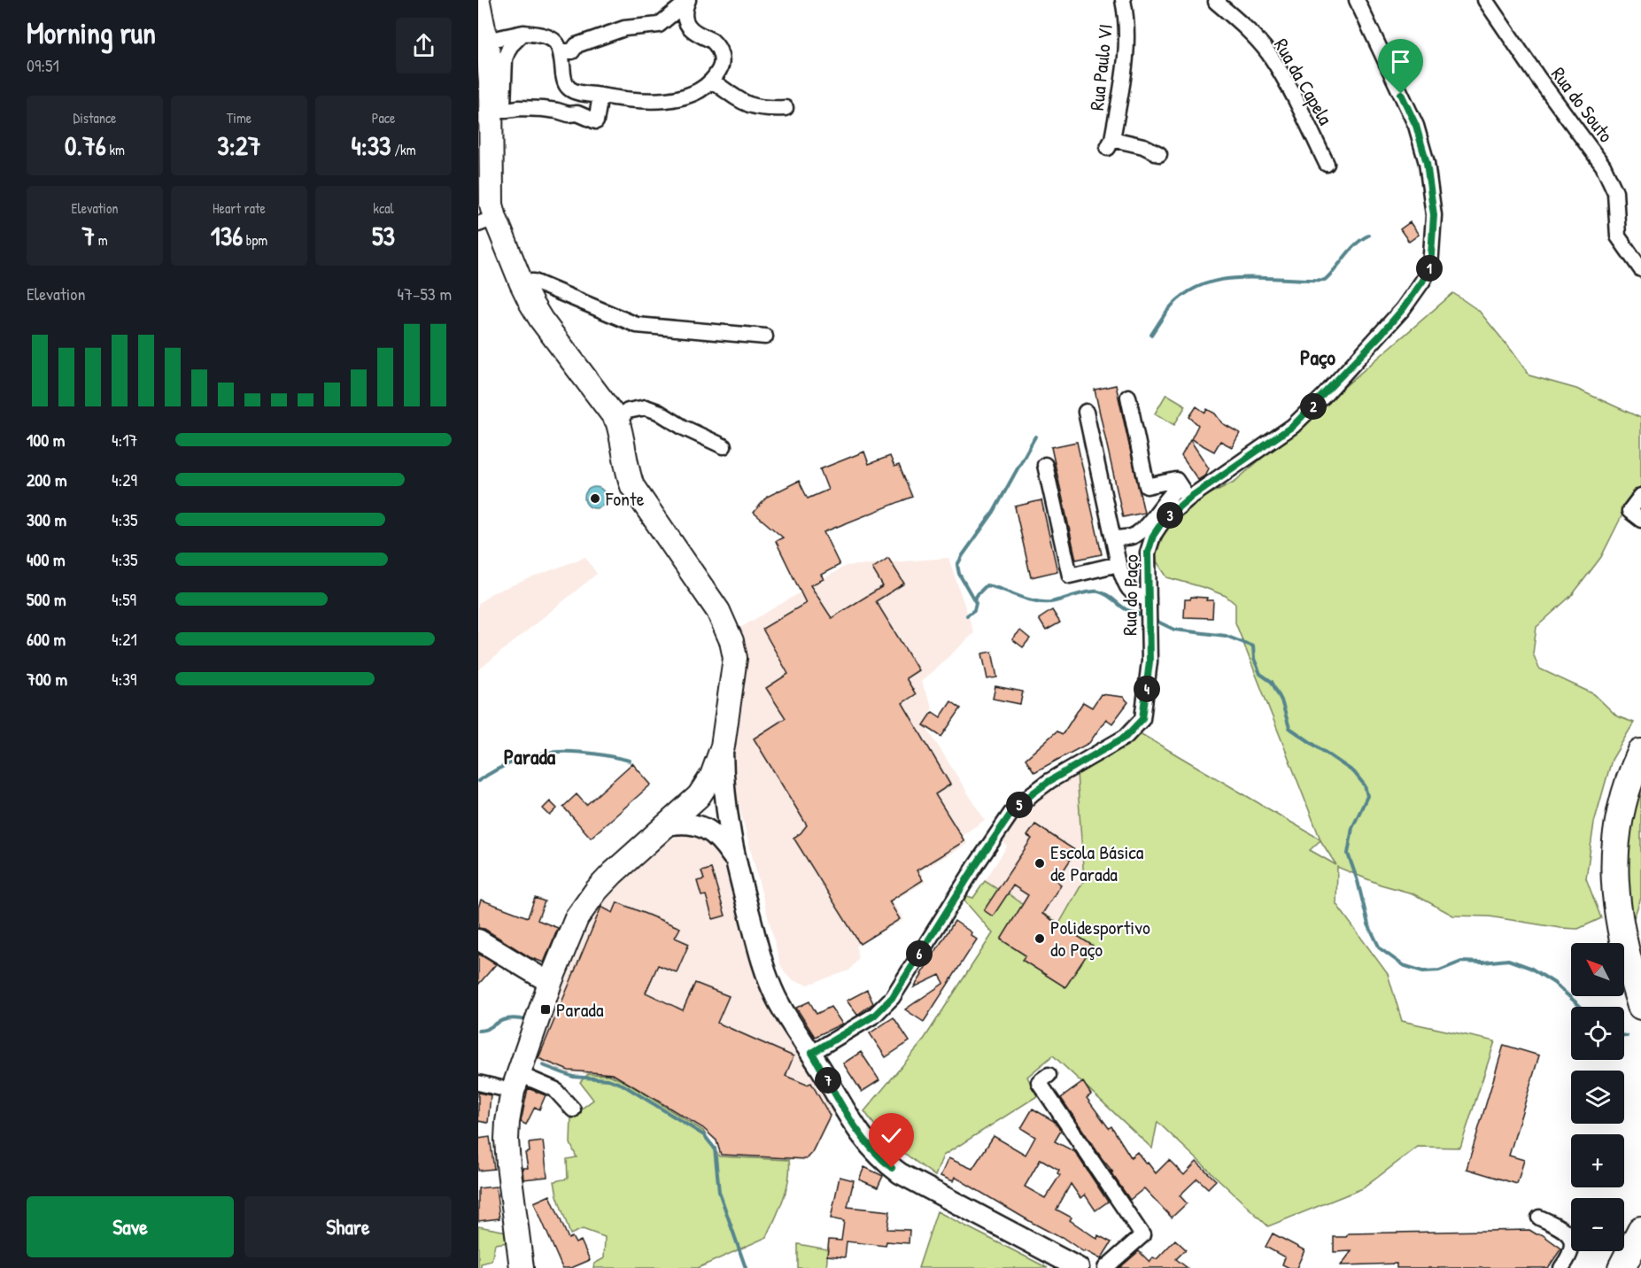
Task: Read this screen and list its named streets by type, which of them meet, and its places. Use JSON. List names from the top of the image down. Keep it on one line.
{"streets":{"street":["Rua Paulo VI","Rua da Capela","Rua do Souto","Rua do Paço"]},"districts":["Paço","Parada"],"places":{"other":["Fonte","Escola Básica de Parada","Polidesportivo do Paço"],"transit":["Parada"]},"north":"top left","page":{"heading":["Morning run","09:51"],"stats":[["Distance","0.76 km"],["Time","3:27"],["Pace","4:33 /km"],["Elevation","7 m"],["Heart rate","136 bpm"],["kcal","53"]],"pins":["1","2","3","4","5","6","7"],"chart":["Elevation","47–53 m"],"list":[{"name":"100 m","note":"4:17"},{"name":"200 m","note":"4:29"},{"name":"300 m","note":"4:35"},{"name":"400 m","note":"4:35"},{"name":"500 m","note":"4:59"},{"name":"600 m","note":"4:21"},{"name":"700 m","note":"4:39"}],"map_buttons":["+","−"],"buttons":["Save","Share"]}}
